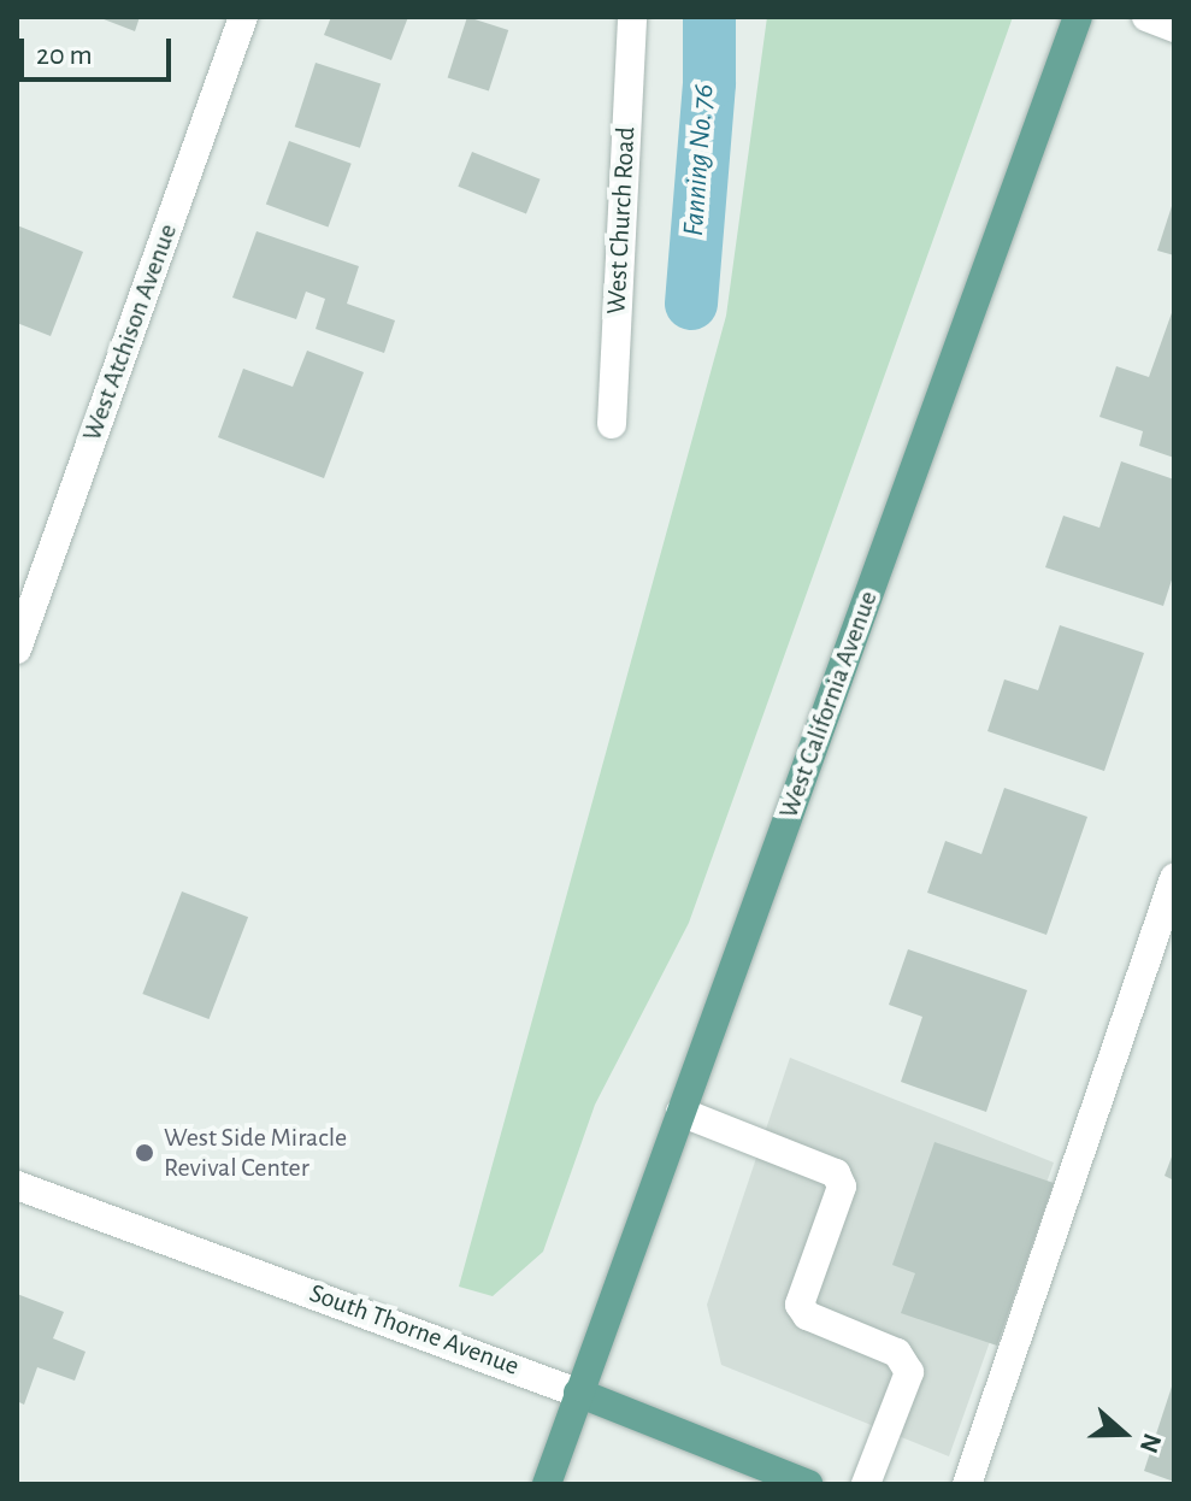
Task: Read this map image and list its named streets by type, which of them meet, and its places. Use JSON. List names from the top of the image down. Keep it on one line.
{"streets":{"main road":["West California Avenue","South Thorne Avenue"],"street":["West Church Road","West Atchison Avenue"]},"crossings":[["West California Avenue","South Thorne Avenue"]],"water":["Fanning No. 76"],"places":["West Side Miracle Revival Center"],"scale_bar":"20 m","north":"right"}
